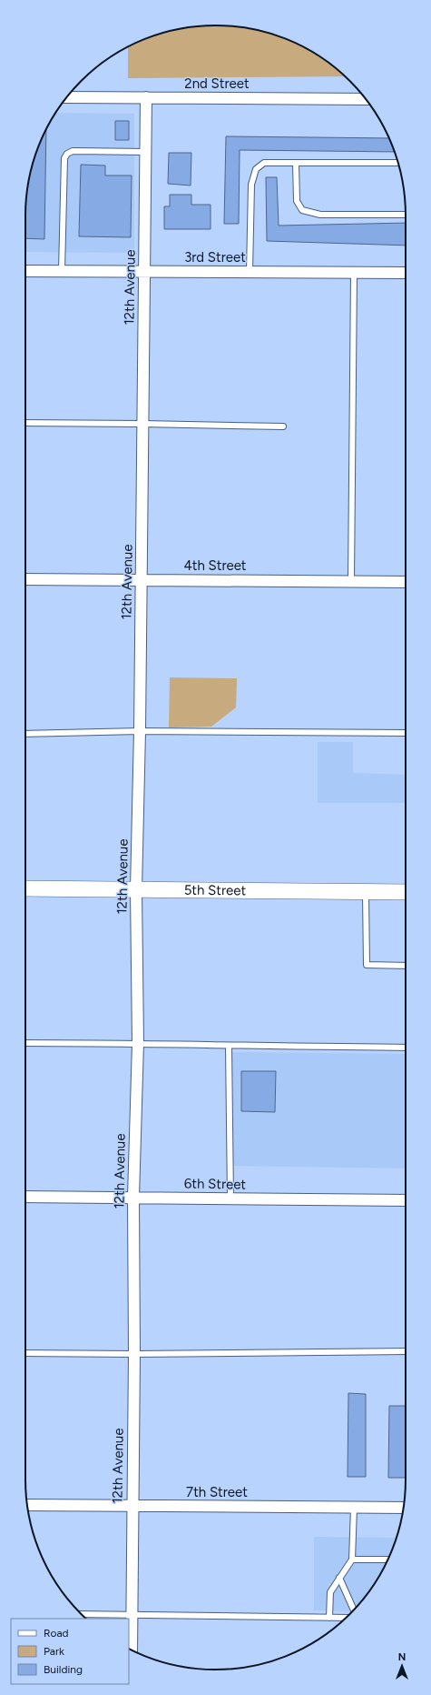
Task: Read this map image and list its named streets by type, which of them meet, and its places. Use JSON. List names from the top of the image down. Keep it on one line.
{"streets":{"main road":["5th Street"],"street":["2nd Street","3rd Street","12th Avenue","4th Street","6th Street","7th Street"]},"crossings":[["2nd Street","12th Avenue"],["3rd Street","12th Avenue"],["12th Avenue","4th Street"],["12th Avenue","5th Street"],["12th Avenue","6th Street"],["12th Avenue","7th Street"]],"legend":["Road","Park","Building"],"north":"top"}
